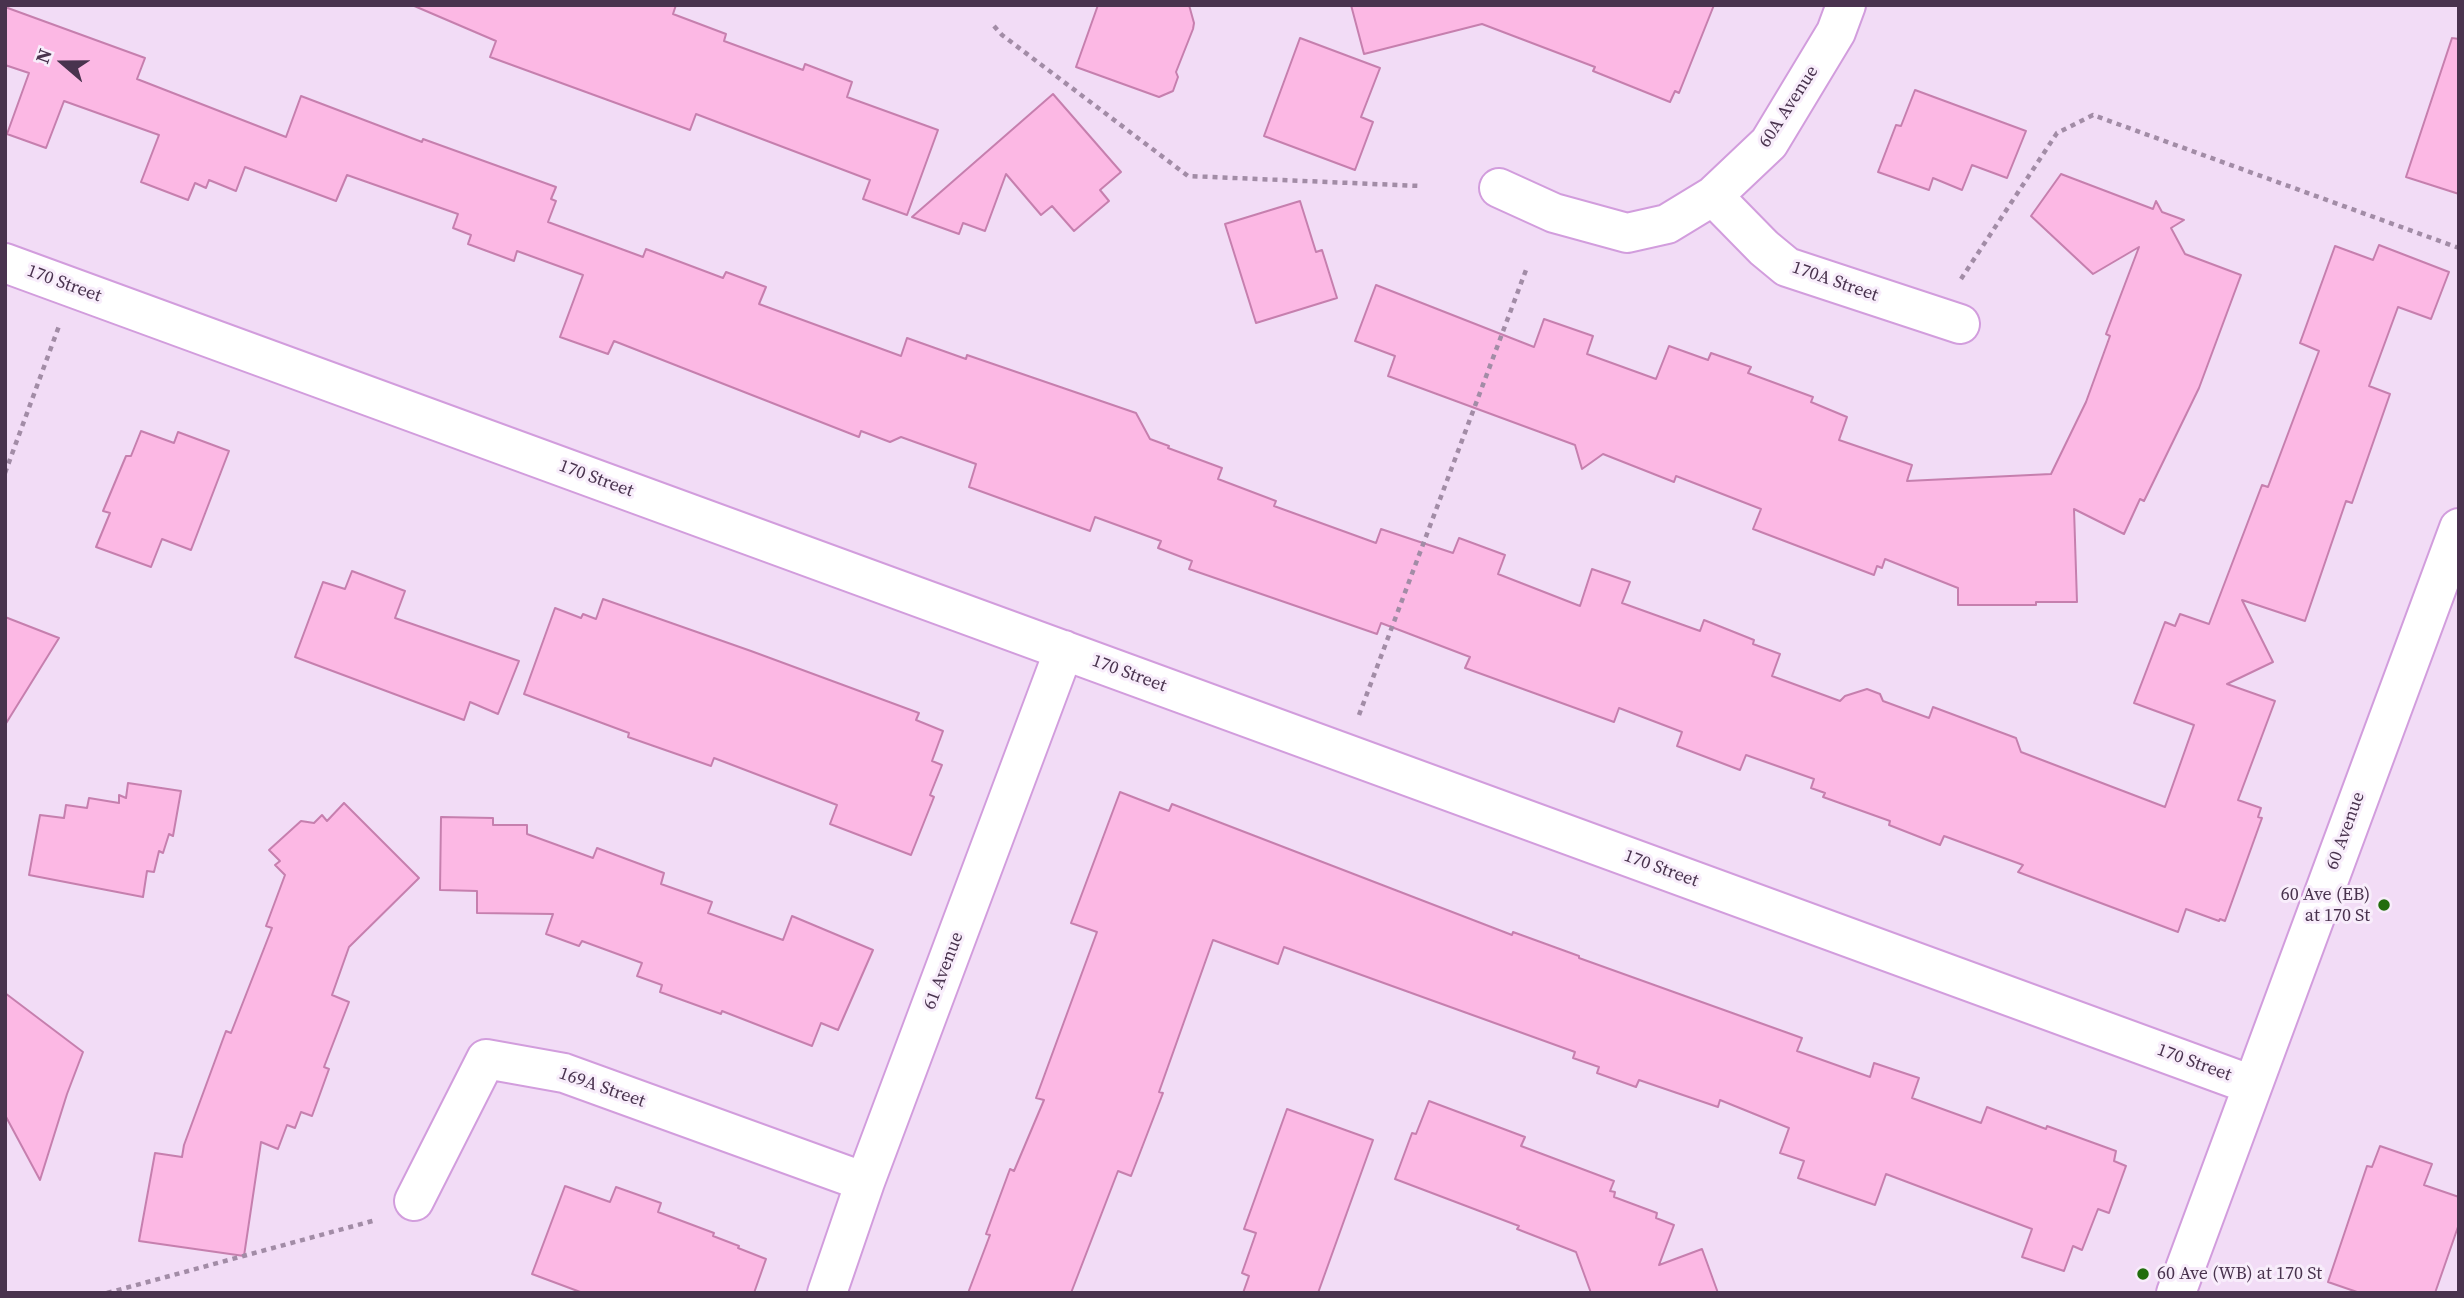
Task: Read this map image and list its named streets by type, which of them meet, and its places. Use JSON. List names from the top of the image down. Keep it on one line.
{"streets":{"street":["60A Avenue","170A Street","170 Street","60 Avenue","61 Avenue","169A Street"]},"crossings":[["60A Avenue","170A Street"],["170 Street","60 Avenue"],["170 Street","61 Avenue"],["61 Avenue","169A Street"]],"places":["60 Ave (EB) at 170 St","60 Ave (WB) at 170 St"],"north":"left"}
